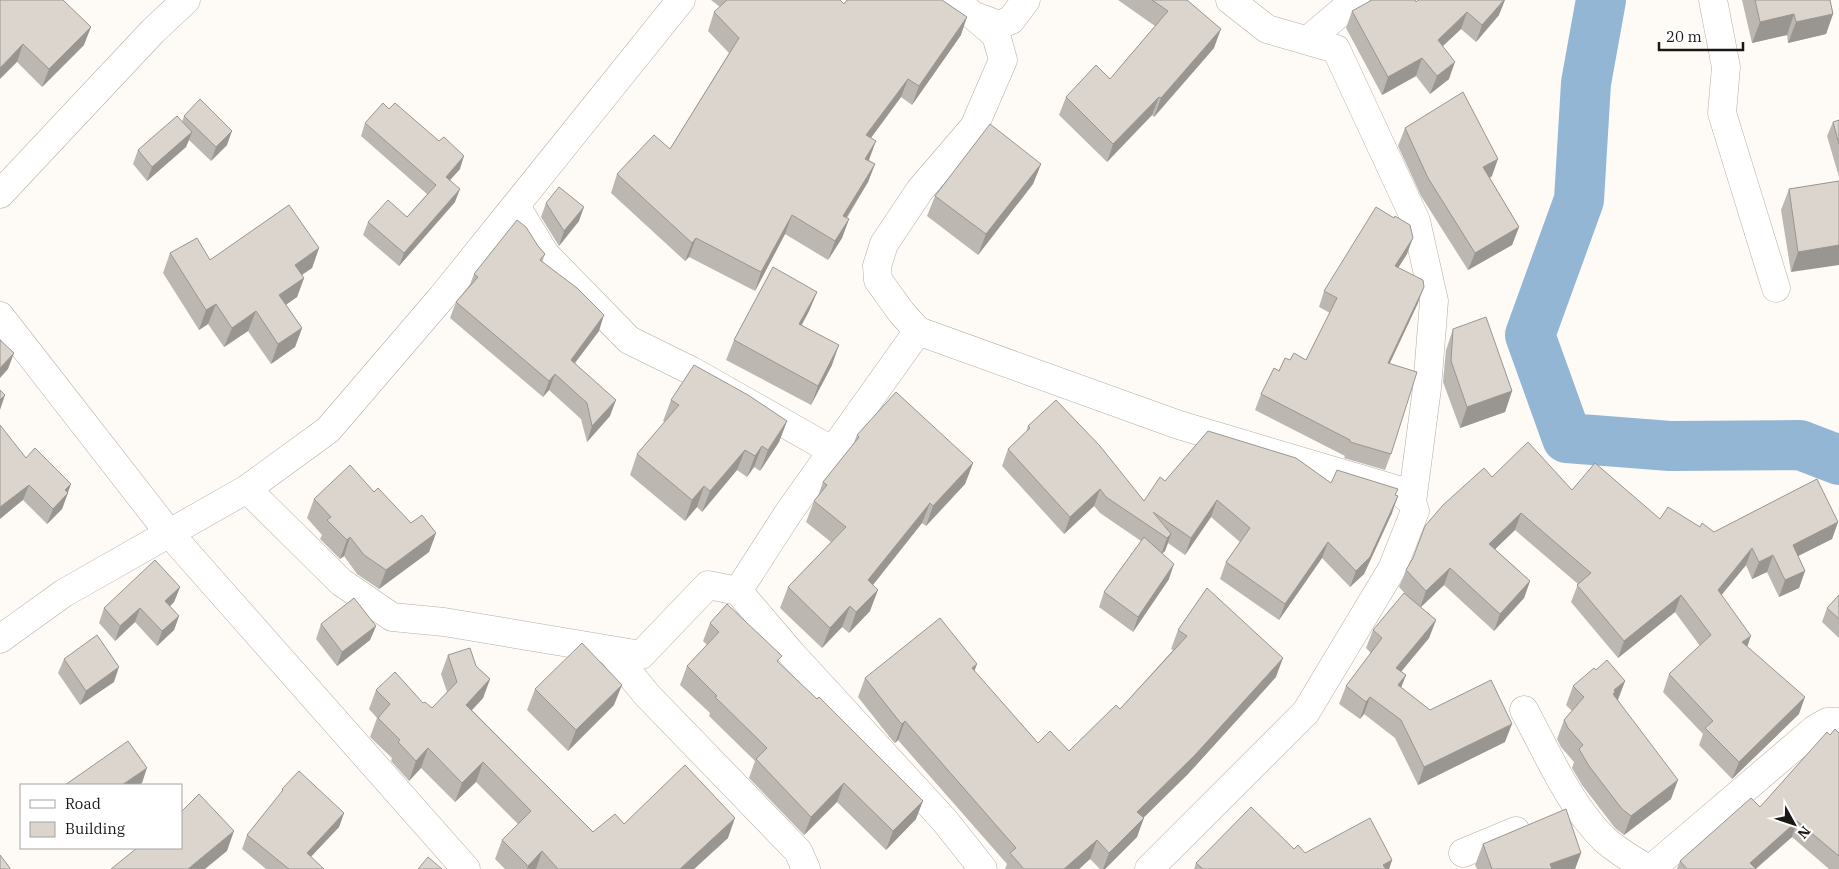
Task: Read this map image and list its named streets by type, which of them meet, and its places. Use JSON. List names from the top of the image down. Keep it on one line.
{"legend":["Road","Building"],"scale_bar":"20 m","north":"bottom right"}
